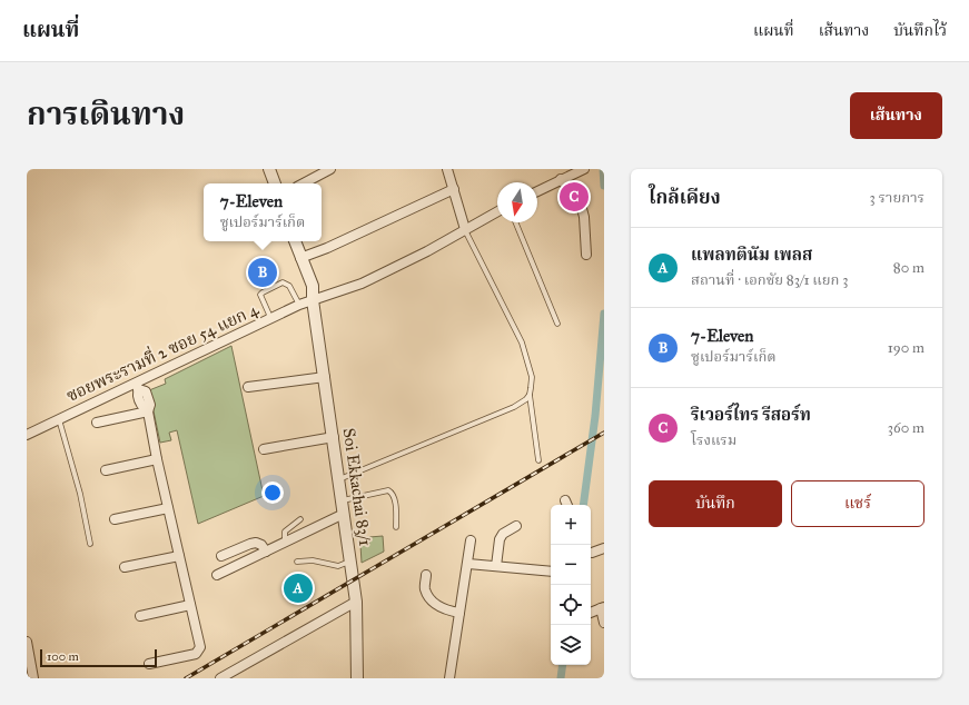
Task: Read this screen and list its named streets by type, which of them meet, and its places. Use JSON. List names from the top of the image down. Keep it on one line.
{"streets":{"street":["ซอยพระรามที่ 2 ซอย 54 แยก 4","Soi Ekkachai 83/1"]},"crossings":[["ซอยพระรามที่ 2 ซอย 54 แยก 4","Soi Ekkachai 83/1"]],"scale_bar":"100 m","north":"bottom","page":{"header":"แผนที่","nav":["แผนที่","เส้นทาง","บันทึกไว้"],"title":"การเดินทาง","buttons":["เส้นทาง",["บันทึก","แชร์"]],"heading":["ใกล้เคียง","3 รายการ"],"pins":["C","B","A"],"popup":["7-Eleven","ซูเปอร์มาร์เก็ต"],"list":[{"mark":"A","name":"แพลทตินัม เพลส","note":"สถานที่ · เอกชัย 83/1 แยก 3","value":"80 m"},{"mark":"B","name":"7-Eleven","note":"ซูเปอร์มาร์เก็ต","value":"190 m"},{"mark":"C","name":"ริเวอร์ไทร รีสอร์ท","note":"โรงแรม","value":"360 m"}],"map_buttons":["+","−"],"scale":"100 m"}}
